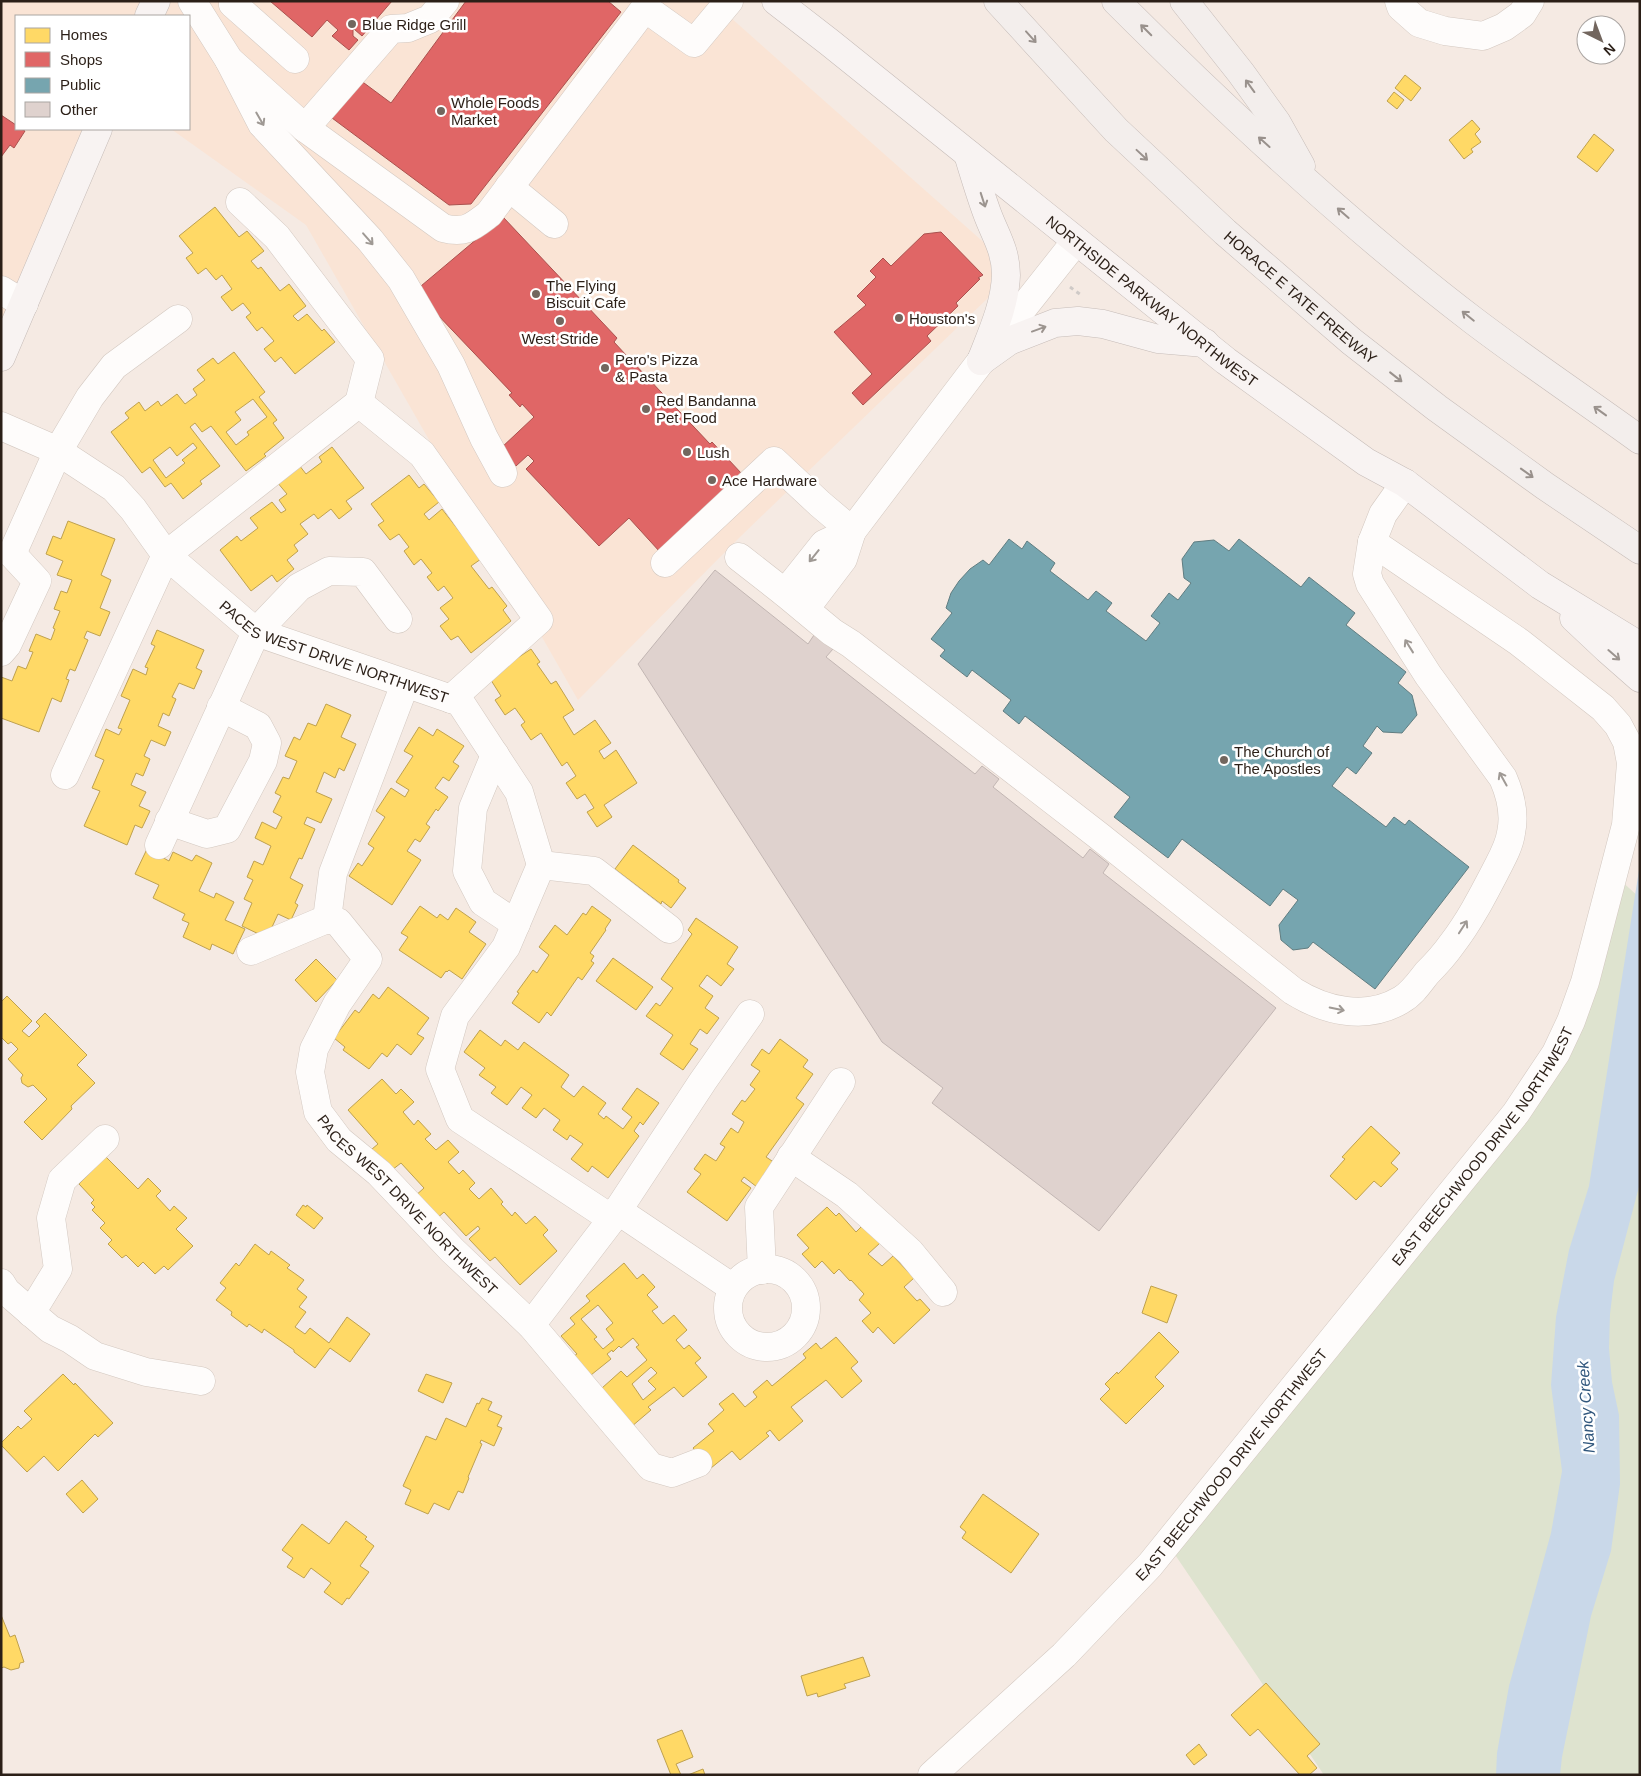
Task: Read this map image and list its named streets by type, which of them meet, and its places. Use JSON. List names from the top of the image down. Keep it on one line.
{"streets":{"highway":["HORACE E TATE FREEWAY"],"main road":["NORTHSIDE PARKWAY NORTHWEST"],"street":["PACES WEST DRIVE NORTHWEST","EAST BEECHWOOD DRIVE NORTHWEST"]},"water":["Nancy Creek"],"places":["Blue Ridge Grill","Whole Foods Market","The Flying Biscuit Cafe","Houston's","West Stride","Pero's Pizza & Pasta","Red Bandanna Pet Food","Lush","Ace Hardware","The Church of The Apostles"],"legend":["Homes","Shops","Public","Other"],"north":"bottom right"}
